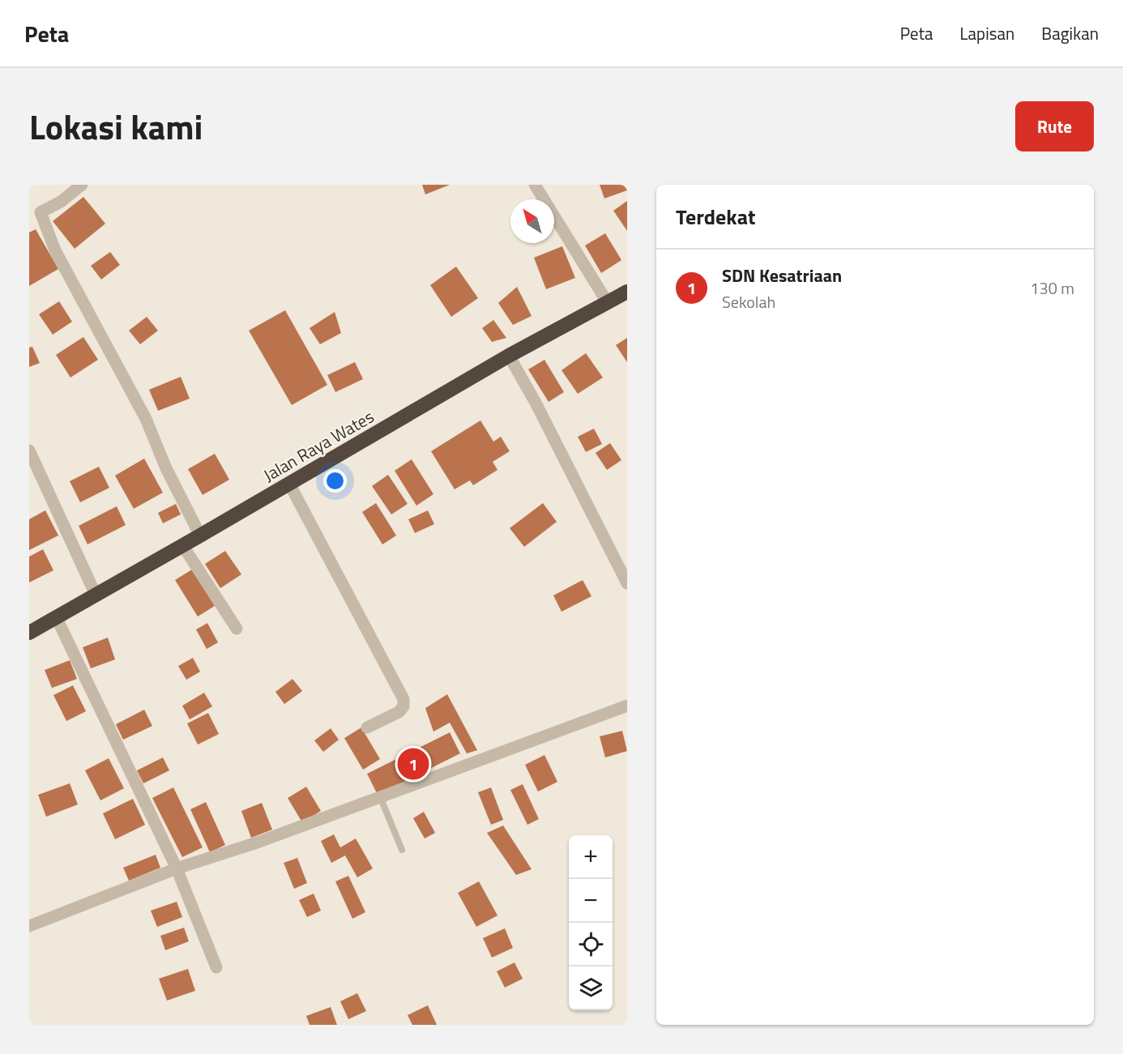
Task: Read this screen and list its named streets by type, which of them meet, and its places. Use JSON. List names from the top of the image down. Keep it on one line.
{"streets":{"highway":["Jalan Raya Wates"]},"north":"top left","page":{"header":"Peta","nav":["Peta","Lapisan","Bagikan"],"title":"Lokasi kami","buttons":"Rute","heading":"Terdekat","list":[{"mark":"1","name":"SDN Kesatriaan","note":"Sekolah","value":"130 m"}],"pins":"1","map_buttons":["+","−"]}}
